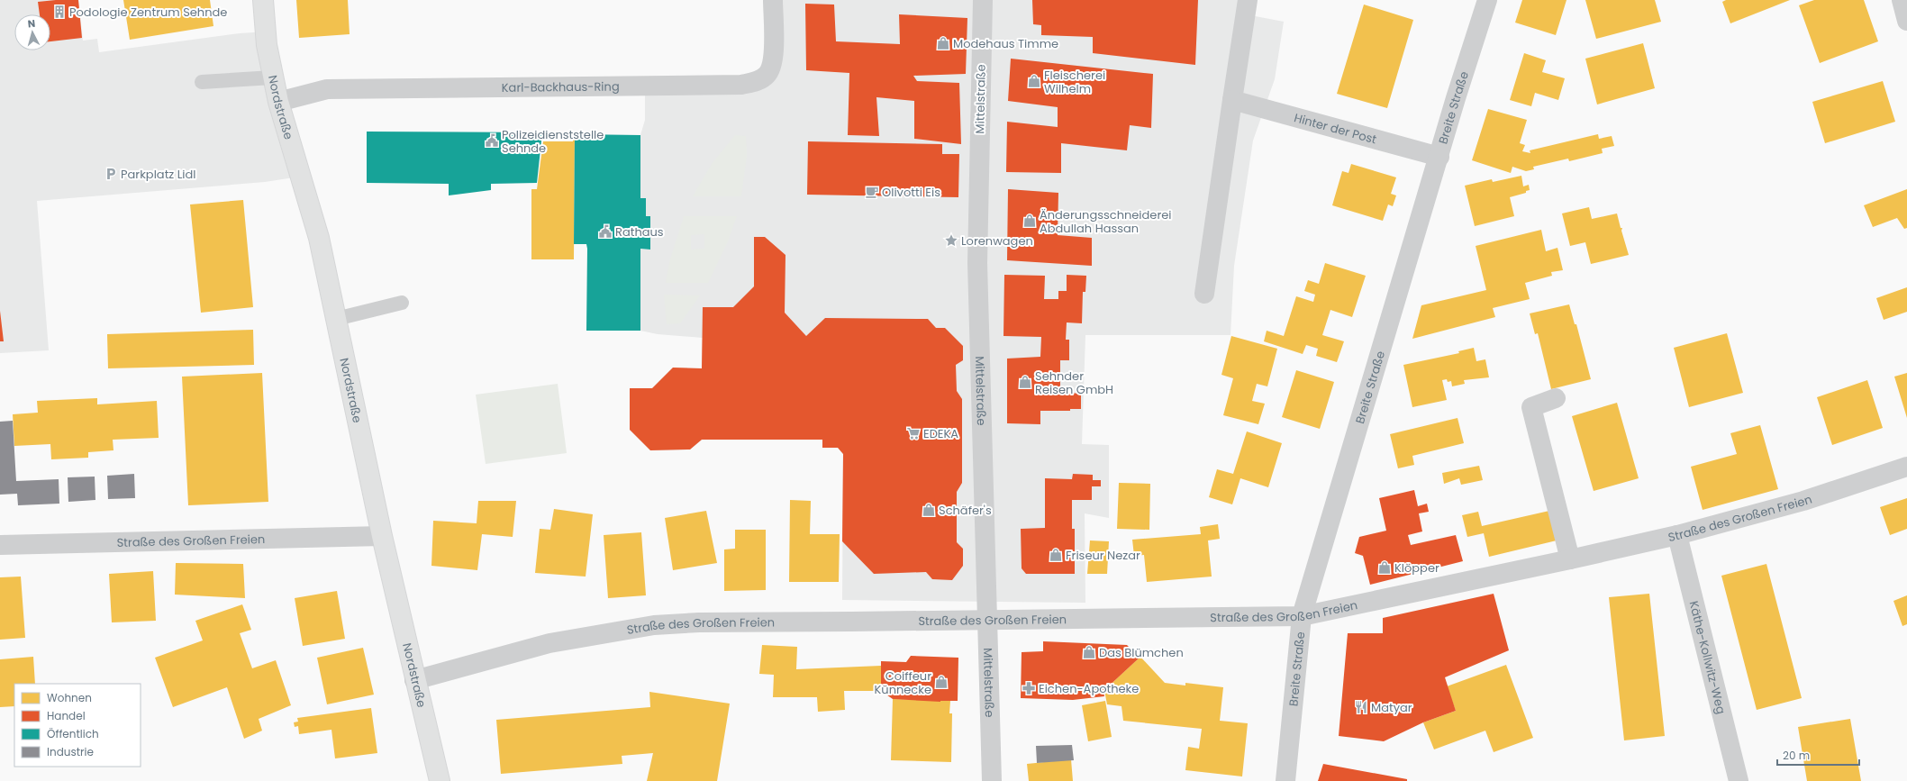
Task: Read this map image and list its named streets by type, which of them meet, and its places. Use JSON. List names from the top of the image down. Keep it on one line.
{"streets":{"main road":["Nordstraße"],"street":["Karl-Backhaus-Ring","Mittelstraße","Breite Straße","Hinter der Post","Straße des Großen Freien","Käthe-Kollwitz-Weg"]},"crossings":[["Karl-Backhaus-Ring","Nordstraße"],["Mittelstraße","Straße des Großen Freien"],["Nordstraße","Straße des Großen Freien"],["Breite Straße","Hinter der Post"],["Breite Straße","Straße des Großen Freien"],["Straße des Großen Freien","Käthe-Kollwitz-Weg"]],"places":{"building":["Podologie Zentrum Sehnde"],"shop":["Modehaus Timme","Fleischerei Wilhelm","Änderungsschneiderei Abdullah Hassan","Sehnder Reisen GmbH","Schäfer's","Friseur Nezar","Klöpper","Das Blümchen","Coiffeur Künnecke"],"public building":["Polizeidienststelle Sehnde","Rathaus"],"parking":["Parkplatz Lidl"],"cafe":["Olivotti Eis"],"place":["Lorenwagen"],"supermarket":["EDEKA"],"pharmacy":["Eichen-Apotheke"],"restaurant":["Matyar"]},"legend":["Wohnen","Handel","Öffentlich","Industrie"],"scale_bar":"20 m","north":"top"}
